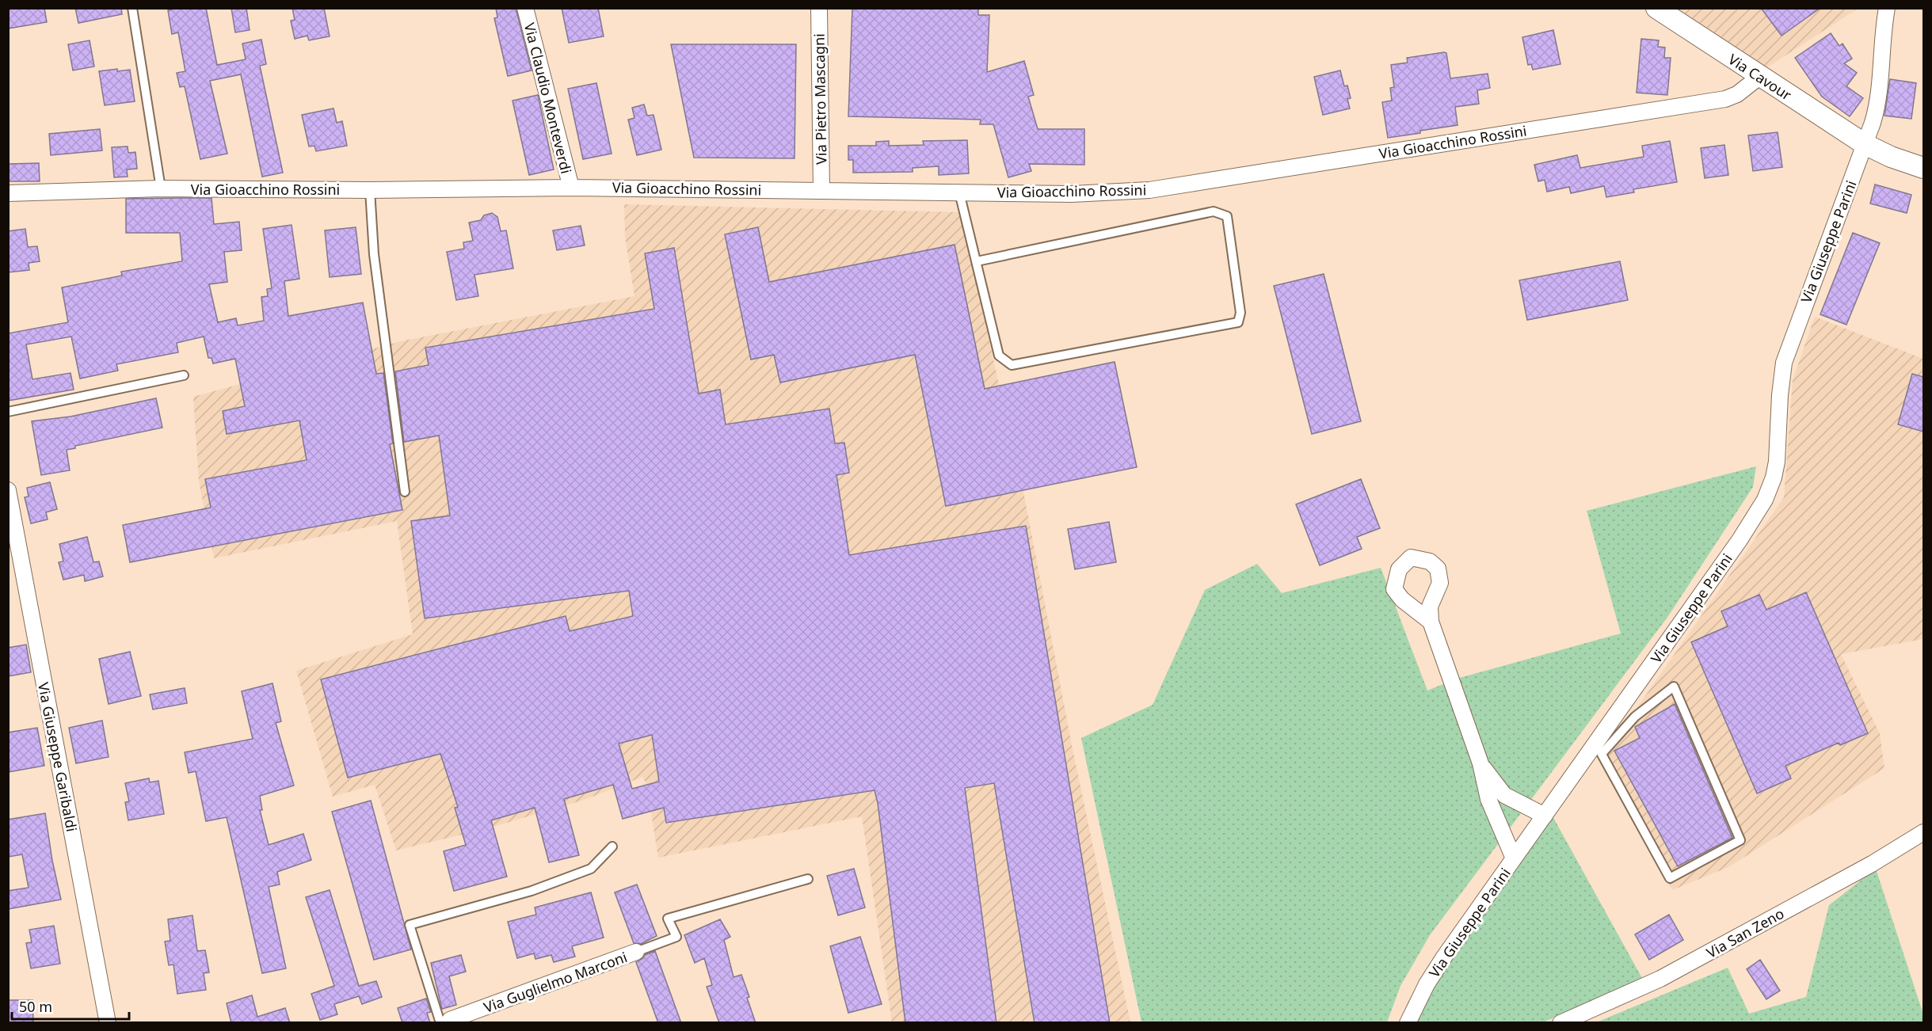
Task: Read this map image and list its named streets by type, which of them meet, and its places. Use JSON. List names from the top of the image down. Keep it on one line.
{"streets":{"street":["Via Cavour","Via Claudio Monteverdi","Via Pietro Mascagni","Via Gioacchino Rossini","Via Giuseppe Parini","Via Giuseppe Garibaldi","Via San Zeno","Via Guglielmo Marconi"]},"crossings":[["Via Cavour","Via Gioacchino Rossini"],["Via Cavour","Via Giuseppe Parini"],["Via Claudio Monteverdi","Via Gioacchino Rossini"],["Via Pietro Mascagni","Via Gioacchino Rossini"]],"scale_bar":"50 m"}
